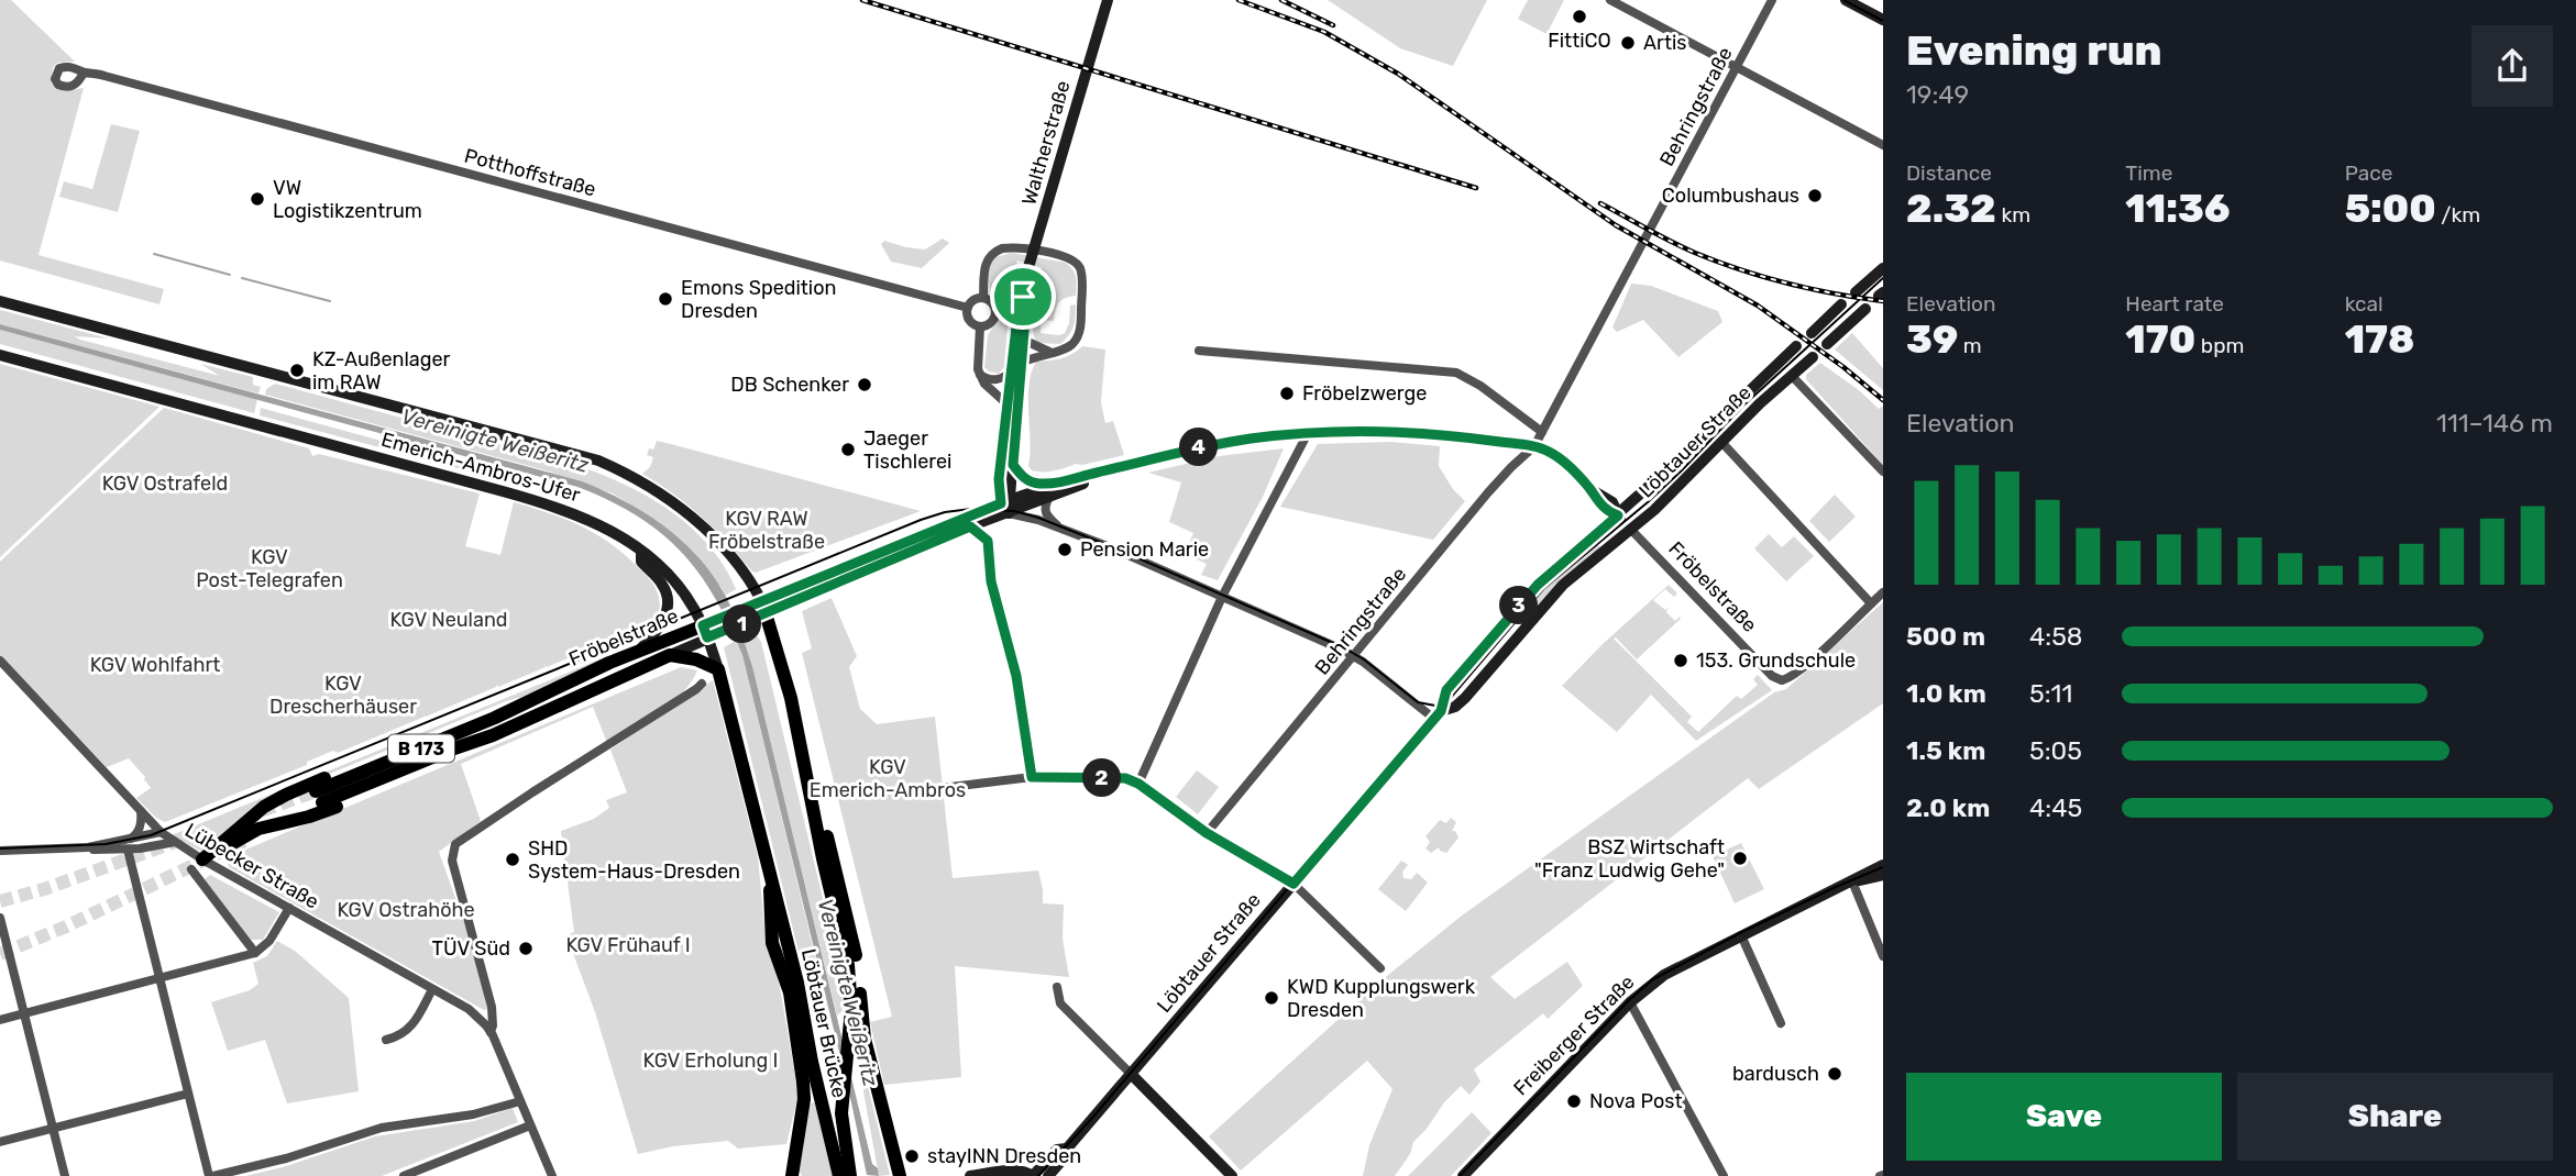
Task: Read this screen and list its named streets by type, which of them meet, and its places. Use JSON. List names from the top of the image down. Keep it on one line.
{"streets":{"main road":["Waltherstraße","Löbtauer Straße","Emerich-Ambros-Ufer","Fröbelstraße","Löbtauer Brücke","Freiberger Straße"],"street":["Behringstraße","Potthoffstraße","Lübecker Straße"]},"crossings":[["Behringstraße","Fröbelstraße"],["Waltherstraße","Fröbelstraße"],["Löbtauer Straße","Fröbelstraße"],["Emerich-Ambros-Ufer","Fröbelstraße"],["Emerich-Ambros-Ufer","Löbtauer Brücke"]],"water":["Vereinigte Weißeritz"],"parks":["KGV Ostrafeld","KGV RAW Fröbelstraße","KGV Post-Telegrafen","KGV Neuland","KGV Wohlfahrt","KGV Drescherhäuser","KGV Emerich-Ambros","KGV Ostrahöhe","KGV Frühauf I","KGV Erholung I"],"places":["FittiCO","Artis","Columbushaus","VW Logistikzentrum","Emons Spedition Dresden","KZ-Außenlager im RAW","DB Schenker","Fröbelzwerge","Jaeger Tischlerei","Pension Marie","153. Grundschule","BSZ Wirtschaft \"Franz Ludwig Gehe\"","SHD System-Haus-Dresden","TÜV Süd","KWD Kupplungswerk Dresden","bardusch","Nova Post","stayINN Dresden"],"page":{"heading":["Evening run","19:49"],"stats":[["Distance","2.32 km"],["Time","11:36"],["Pace","5:00 /km"],["Elevation","39 m"],["Heart rate","170 bpm"],["kcal","178"]],"chart":["Elevation","111–146 m"],"pins":["4","3","1","2"],"list":[{"name":"500 m","note":"4:58"},{"name":"1.0 km","note":"5:11"},{"name":"1.5 km","note":"5:05"},{"name":"2.0 km","note":"4:45"}],"buttons":["Save","Share"]}}
